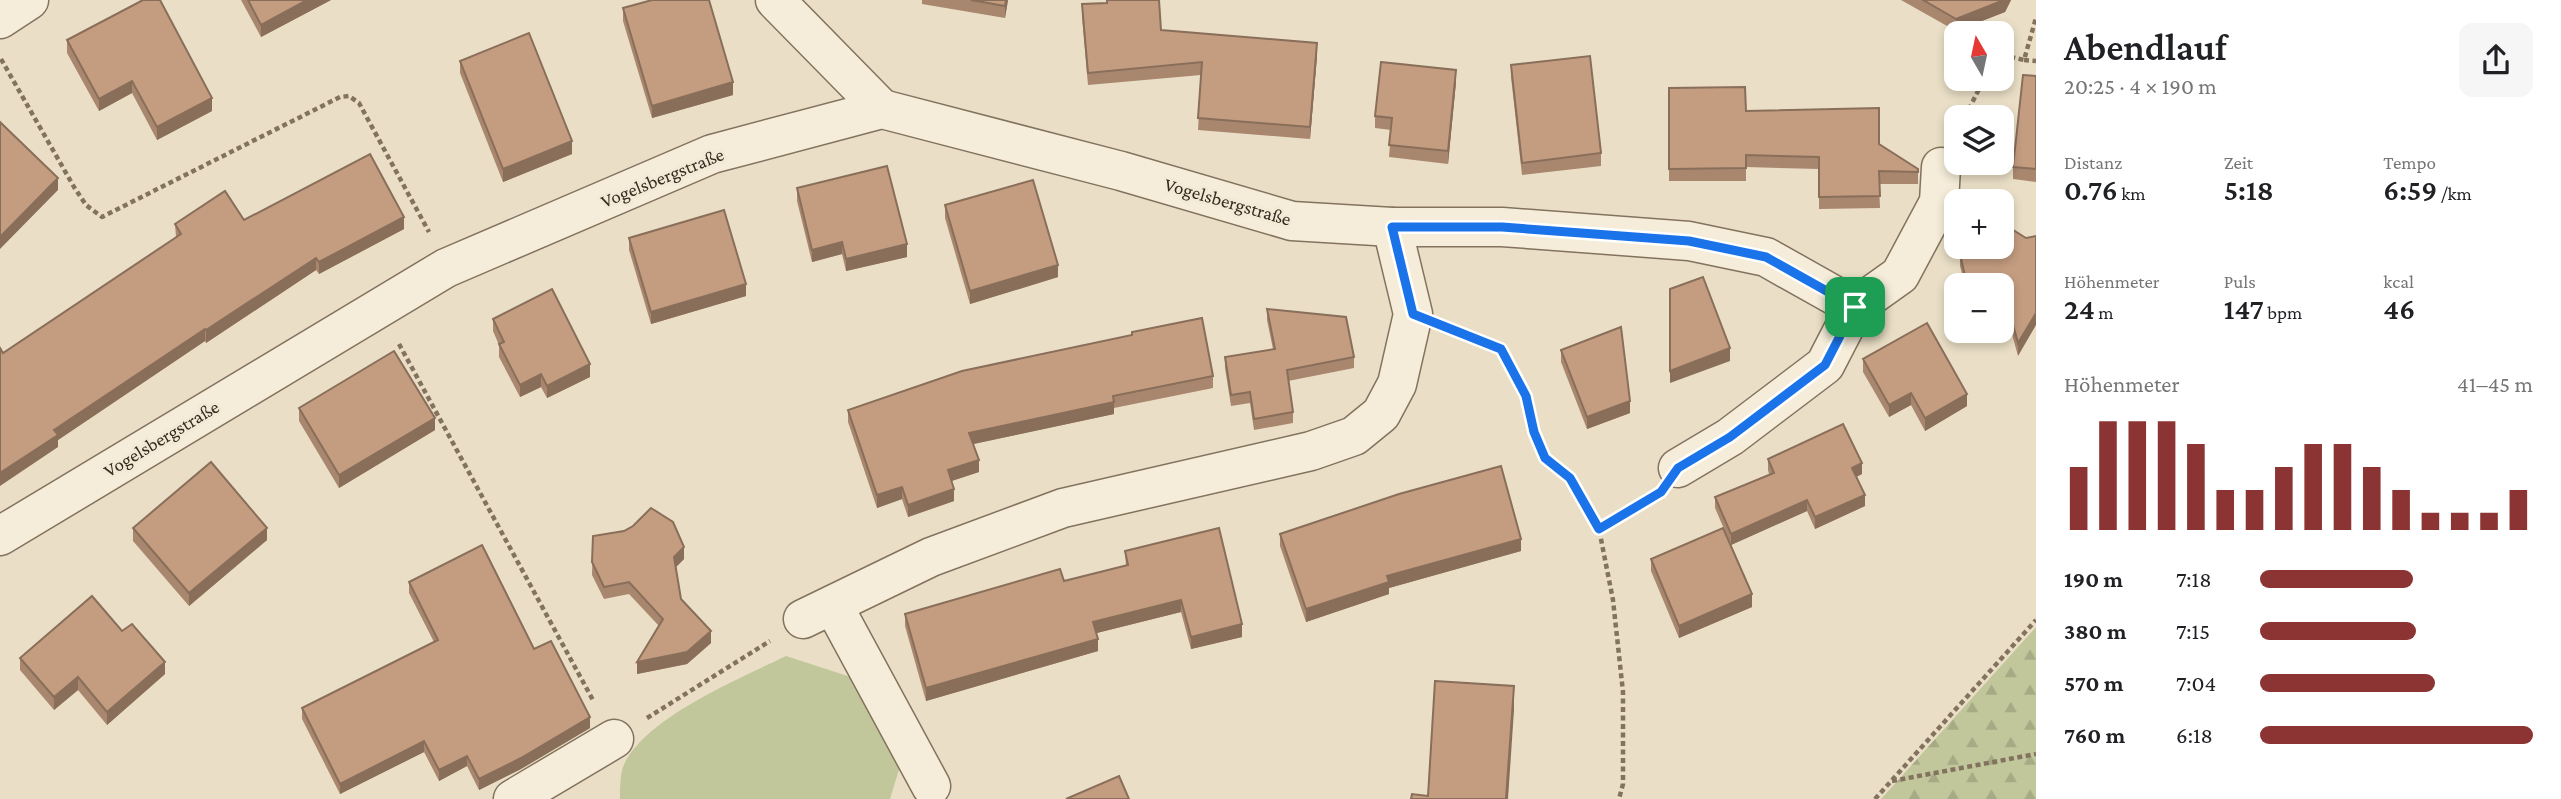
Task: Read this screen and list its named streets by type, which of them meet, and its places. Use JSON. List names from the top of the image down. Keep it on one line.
{"streets":{"street":["Vogelsbergstraße"]},"north":"top","page":{"heading":["Abendlauf","20:25 · 4 × 190 m"],"map_buttons":["+","−"],"stats":[["Distanz","0.76 km"],["Zeit","5:18"],["Tempo","6:59 /km"],["Höhenmeter","24 m"],["Puls","147 bpm"],["kcal","46"]],"chart":["Höhenmeter","41–45 m"],"list":[{"name":"190 m","note":"7:18"},{"name":"380 m","note":"7:15"},{"name":"570 m","note":"7:04"},{"name":"760 m","note":"6:18"}]}}
